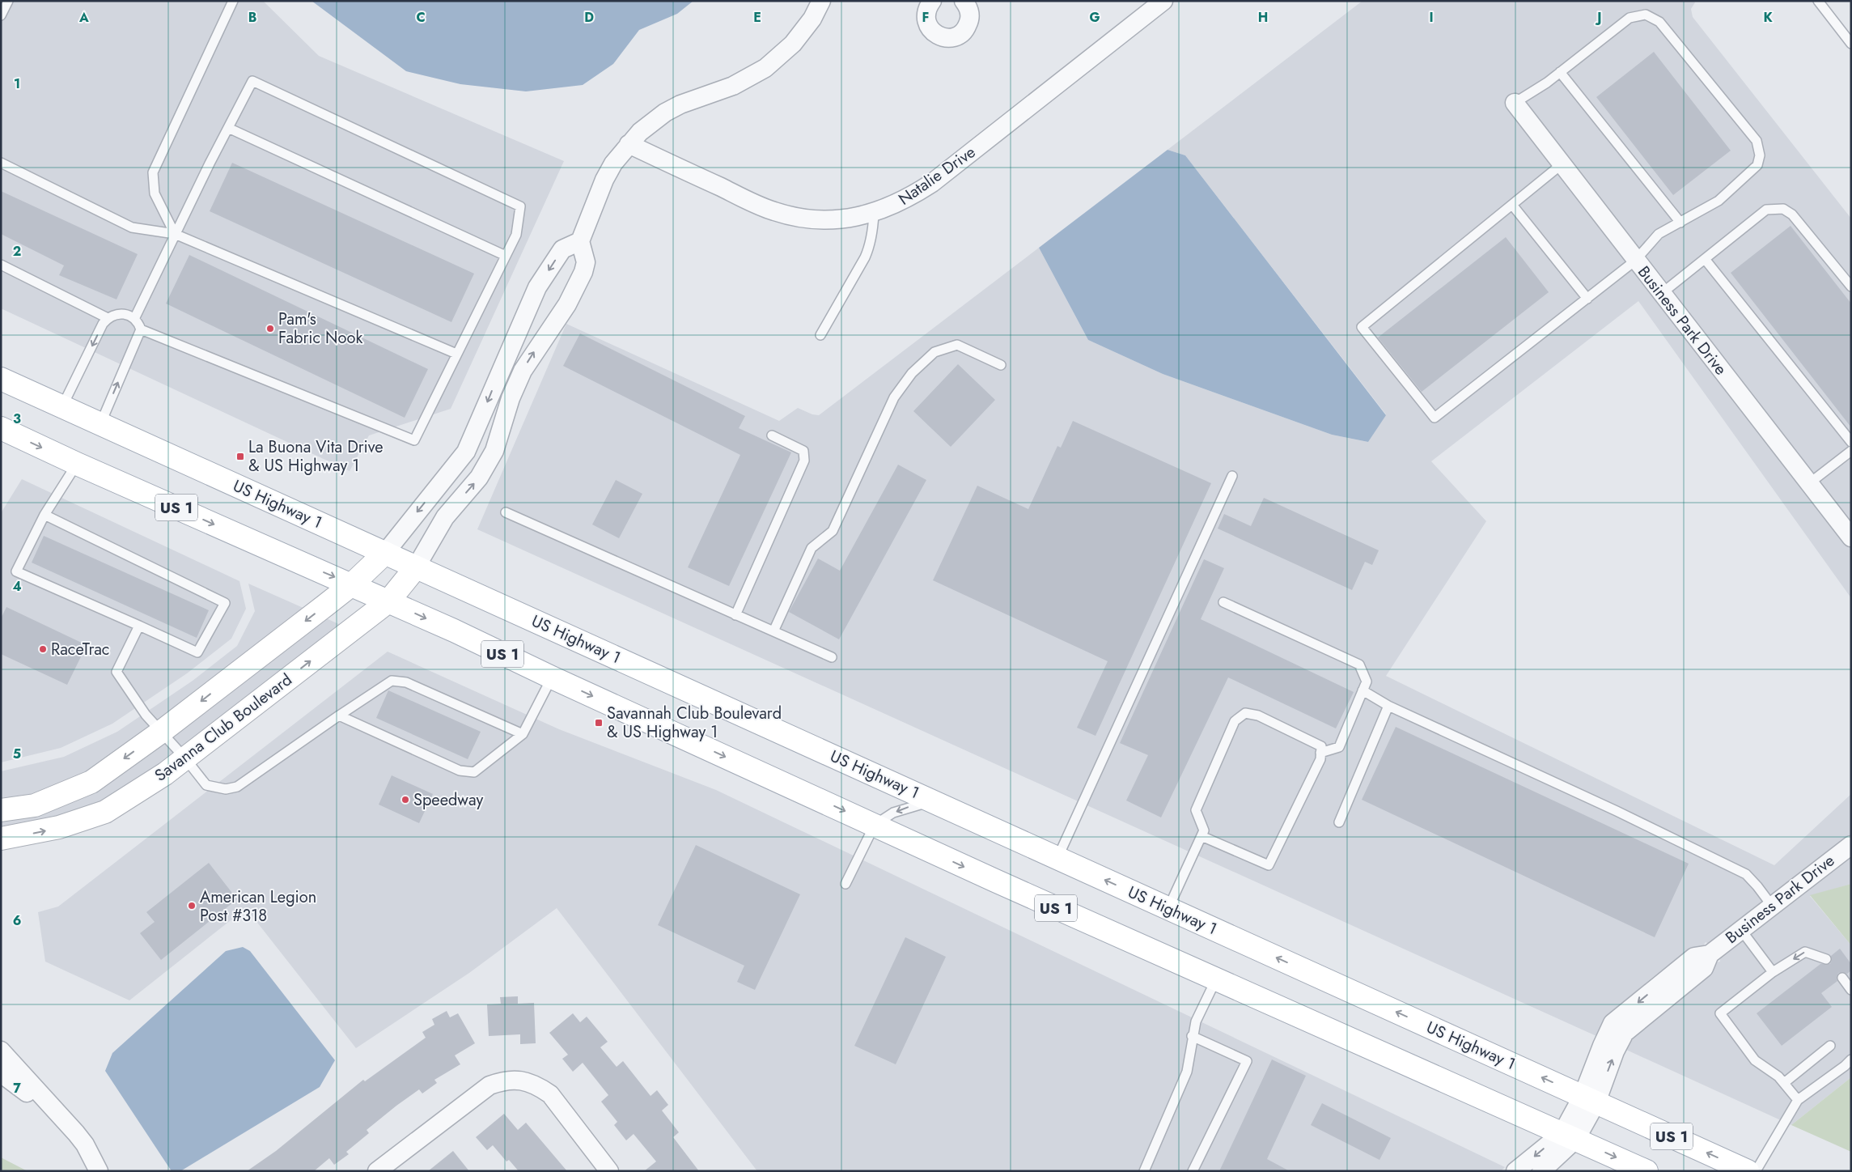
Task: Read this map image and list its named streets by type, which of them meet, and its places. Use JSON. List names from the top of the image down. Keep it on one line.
{"streets":{"main road":["US Highway 1","US 1","Savanna Club Boulevard"],"street":["Natalie Drive","Business Park Drive"]},"crossings":[["Business Park Drive","US Highway 1"],["Business Park Drive","US 1"],["US Highway 1","Savanna Club Boulevard"],["US 1","Savanna Club Boulevard"]],"places":{"other":["Pam's Fabric Nook","RaceTrac","Speedway","American Legion Post #318"],"transit":["La Buona Vita Drive & US Highway 1","Savannah Club Boulevard & US Highway 1"]},"grid":{"columns":["A","B","C","D","E","F","G","H","I","J","K"],"rows":["1","2","3","4","5","6","7"]}}
